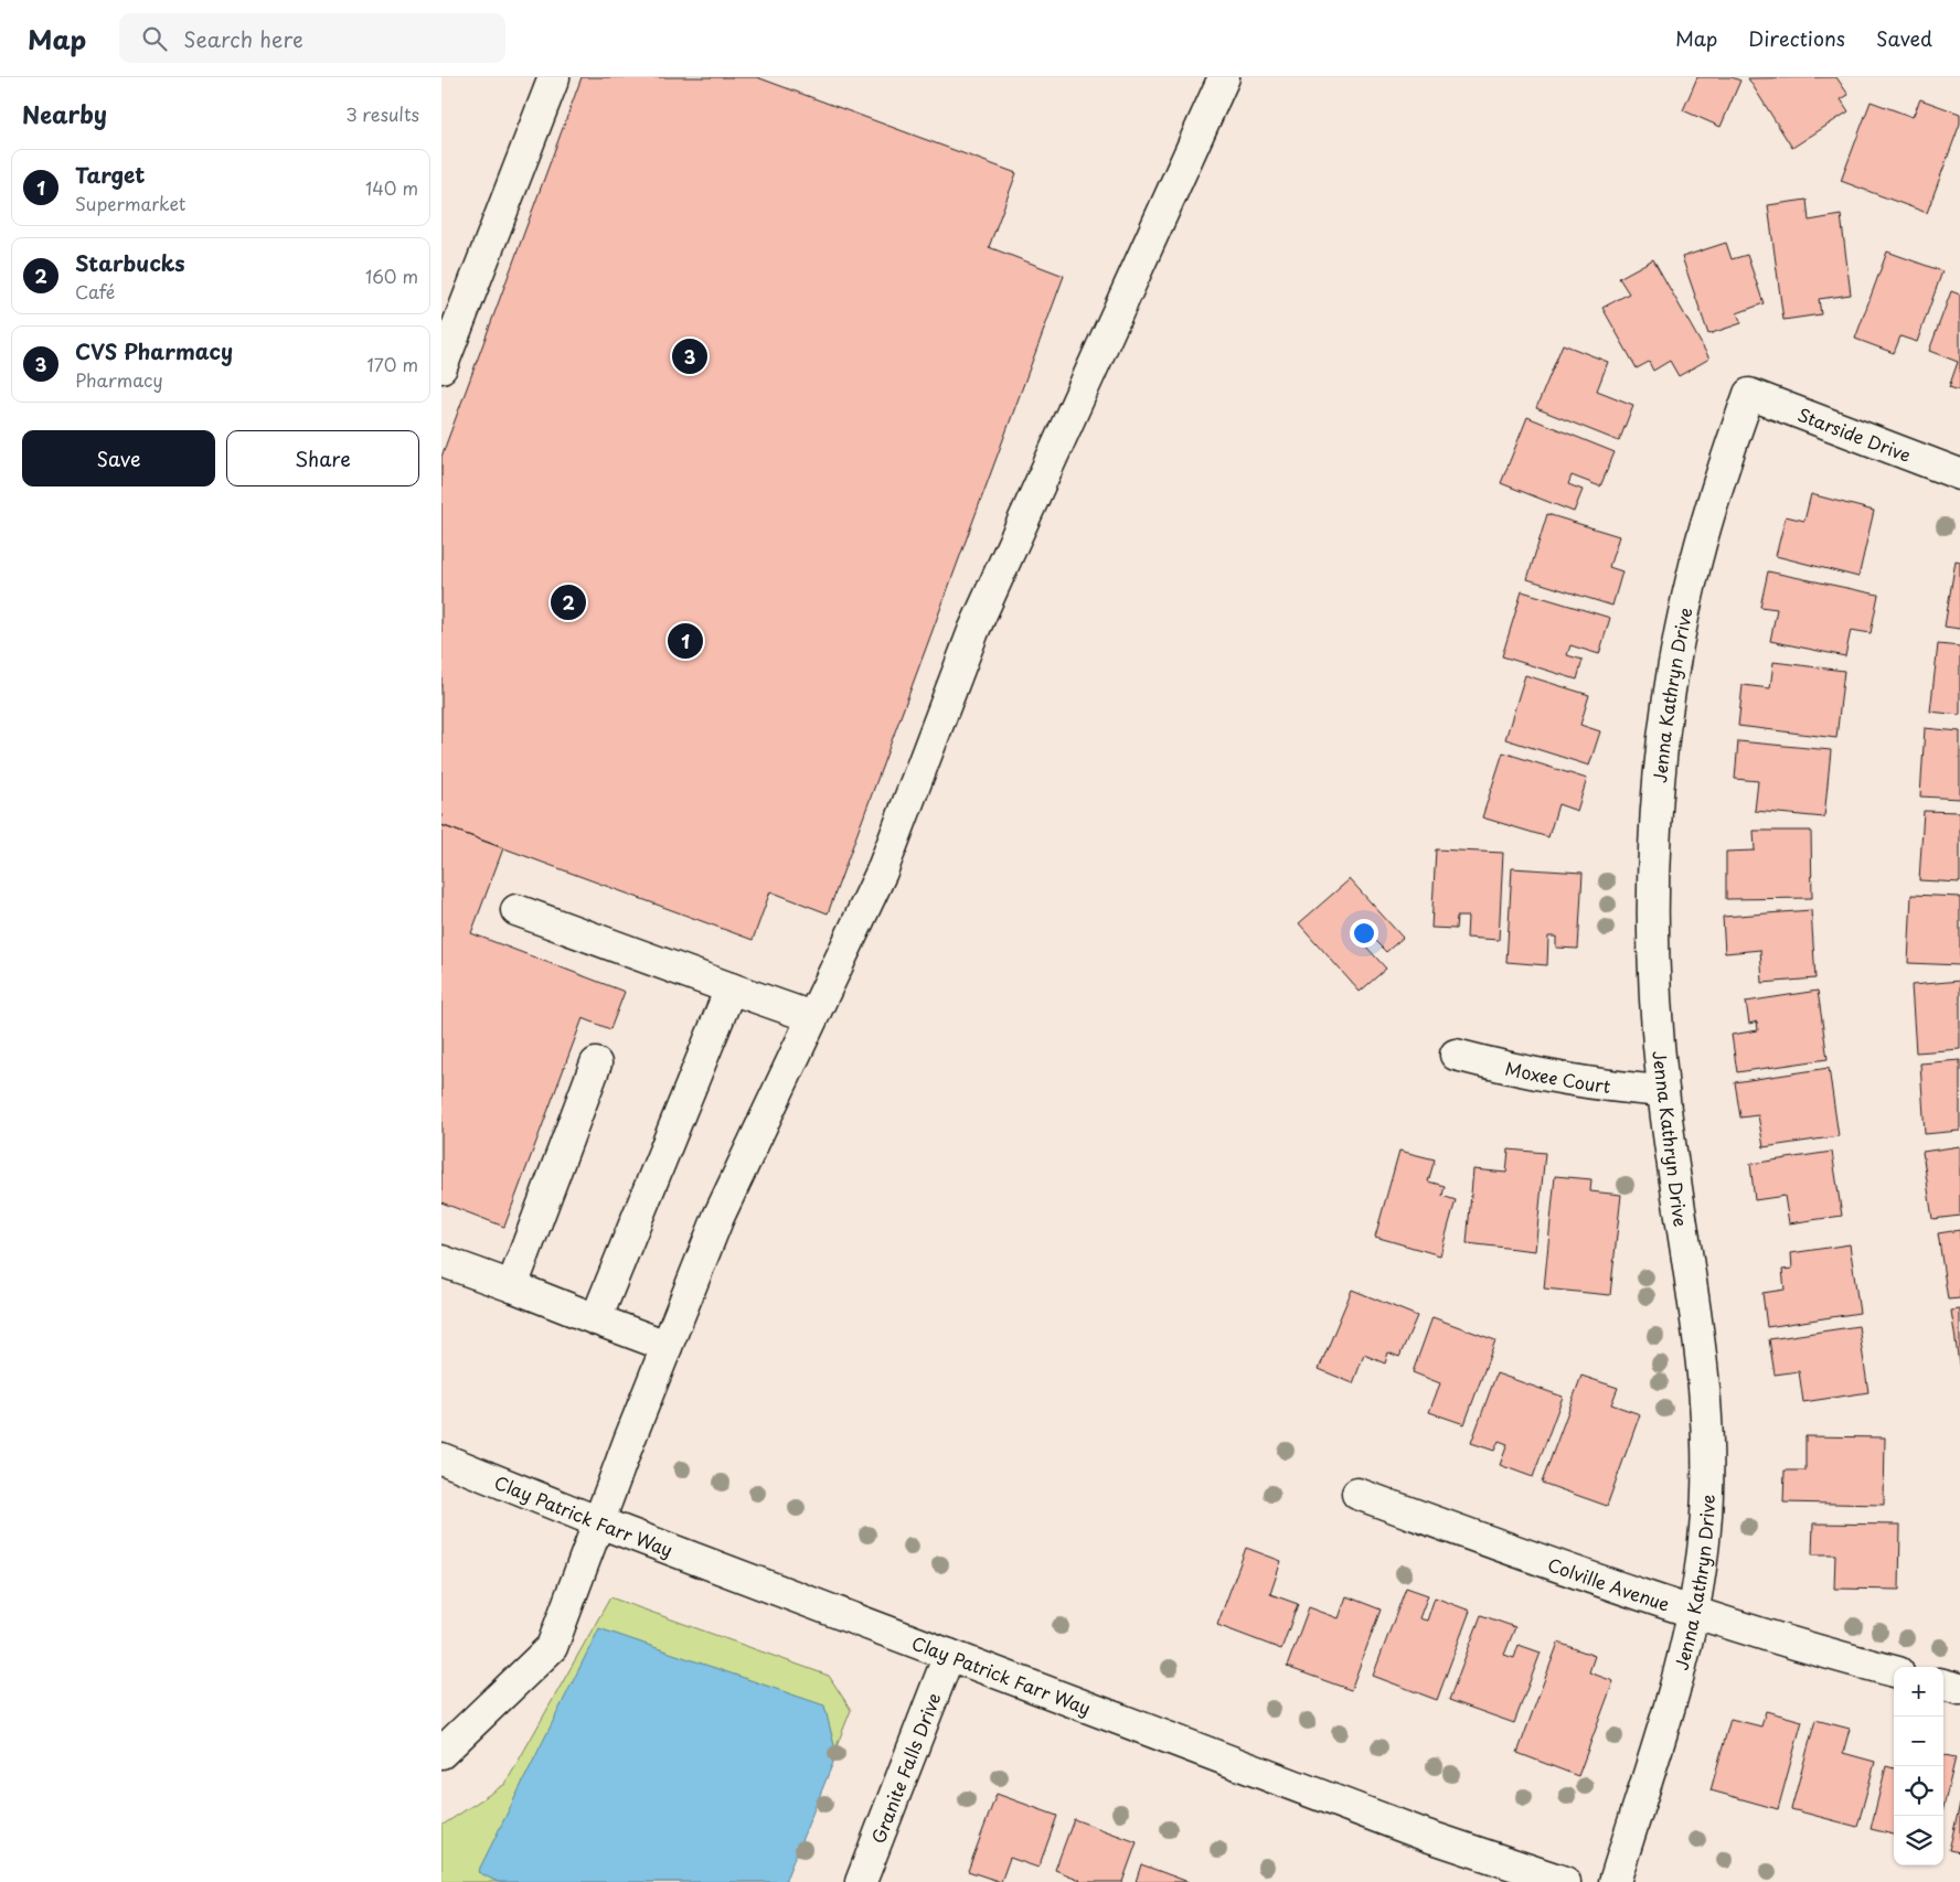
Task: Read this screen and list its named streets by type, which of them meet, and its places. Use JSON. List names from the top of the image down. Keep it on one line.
{"streets":{"street":["Starside Drive","Jenna Kathryn Drive","Moxee Court","Clay Patrick Farr Way","Colville Avenue","Granite Falls Drive"]},"crossings":[["Starside Drive","Jenna Kathryn Drive"],["Jenna Kathryn Drive","Moxee Court"],["Jenna Kathryn Drive","Colville Avenue"],["Clay Patrick Farr Way","Granite Falls Drive"]],"page":{"header":"Map","search":"Search here","nav":["Map","Directions","Saved"],"heading":["Nearby","3 results"],"list":[{"mark":"1","name":"Target","note":"Supermarket","value":"140 m"},{"mark":"2","name":"Starbucks","note":"Café","value":"160 m"},{"mark":"3","name":"CVS Pharmacy","note":"Pharmacy","value":"170 m"}],"pins":["3","2","1"],"buttons":["Save","Share"],"map_buttons":["+","−"]}}
